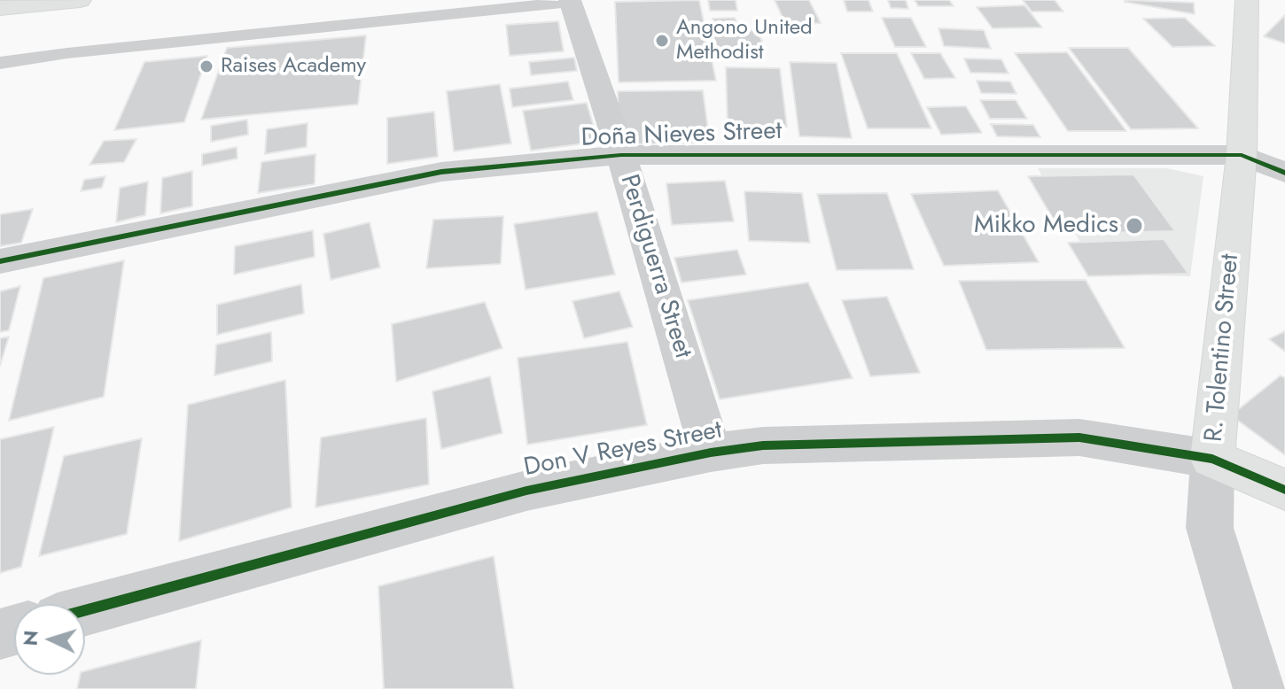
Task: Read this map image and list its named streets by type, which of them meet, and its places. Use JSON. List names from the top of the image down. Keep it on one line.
{"streets":{"street":["Doña Nieves Street","Perdiguerra Street","R. Tolentino Street","Don V Reyes Street"]},"crossings":[["Doña Nieves Street","Perdiguerra Street"],["Doña Nieves Street","R. Tolentino Street"],["Perdiguerra Street","Don V Reyes Street"],["R. Tolentino Street","Don V Reyes Street"]],"places":["Angono United Methodist","Raises Academy","Mikko Medics"],"north":"left"}
